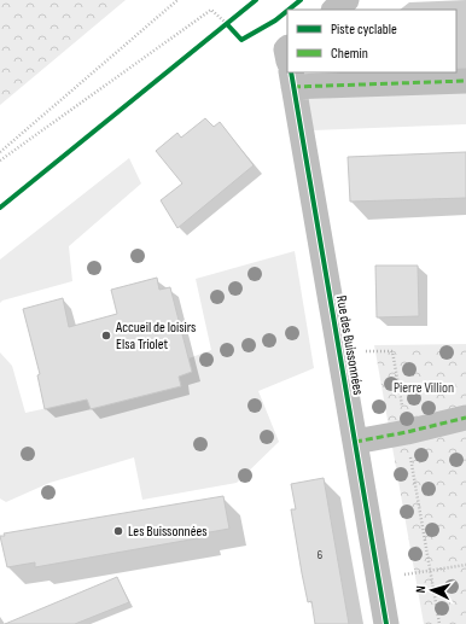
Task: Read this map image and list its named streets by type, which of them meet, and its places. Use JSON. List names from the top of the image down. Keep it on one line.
{"streets":{"street":["Rue des Buissonnées"]},"parks":["Pierre Villion"],"places":["Accueil de loisirs Elsa Triolet","Les Buissonnées"],"house_numbers":["6"],"legend":["Piste cyclable","Chemin"],"north":"left"}
